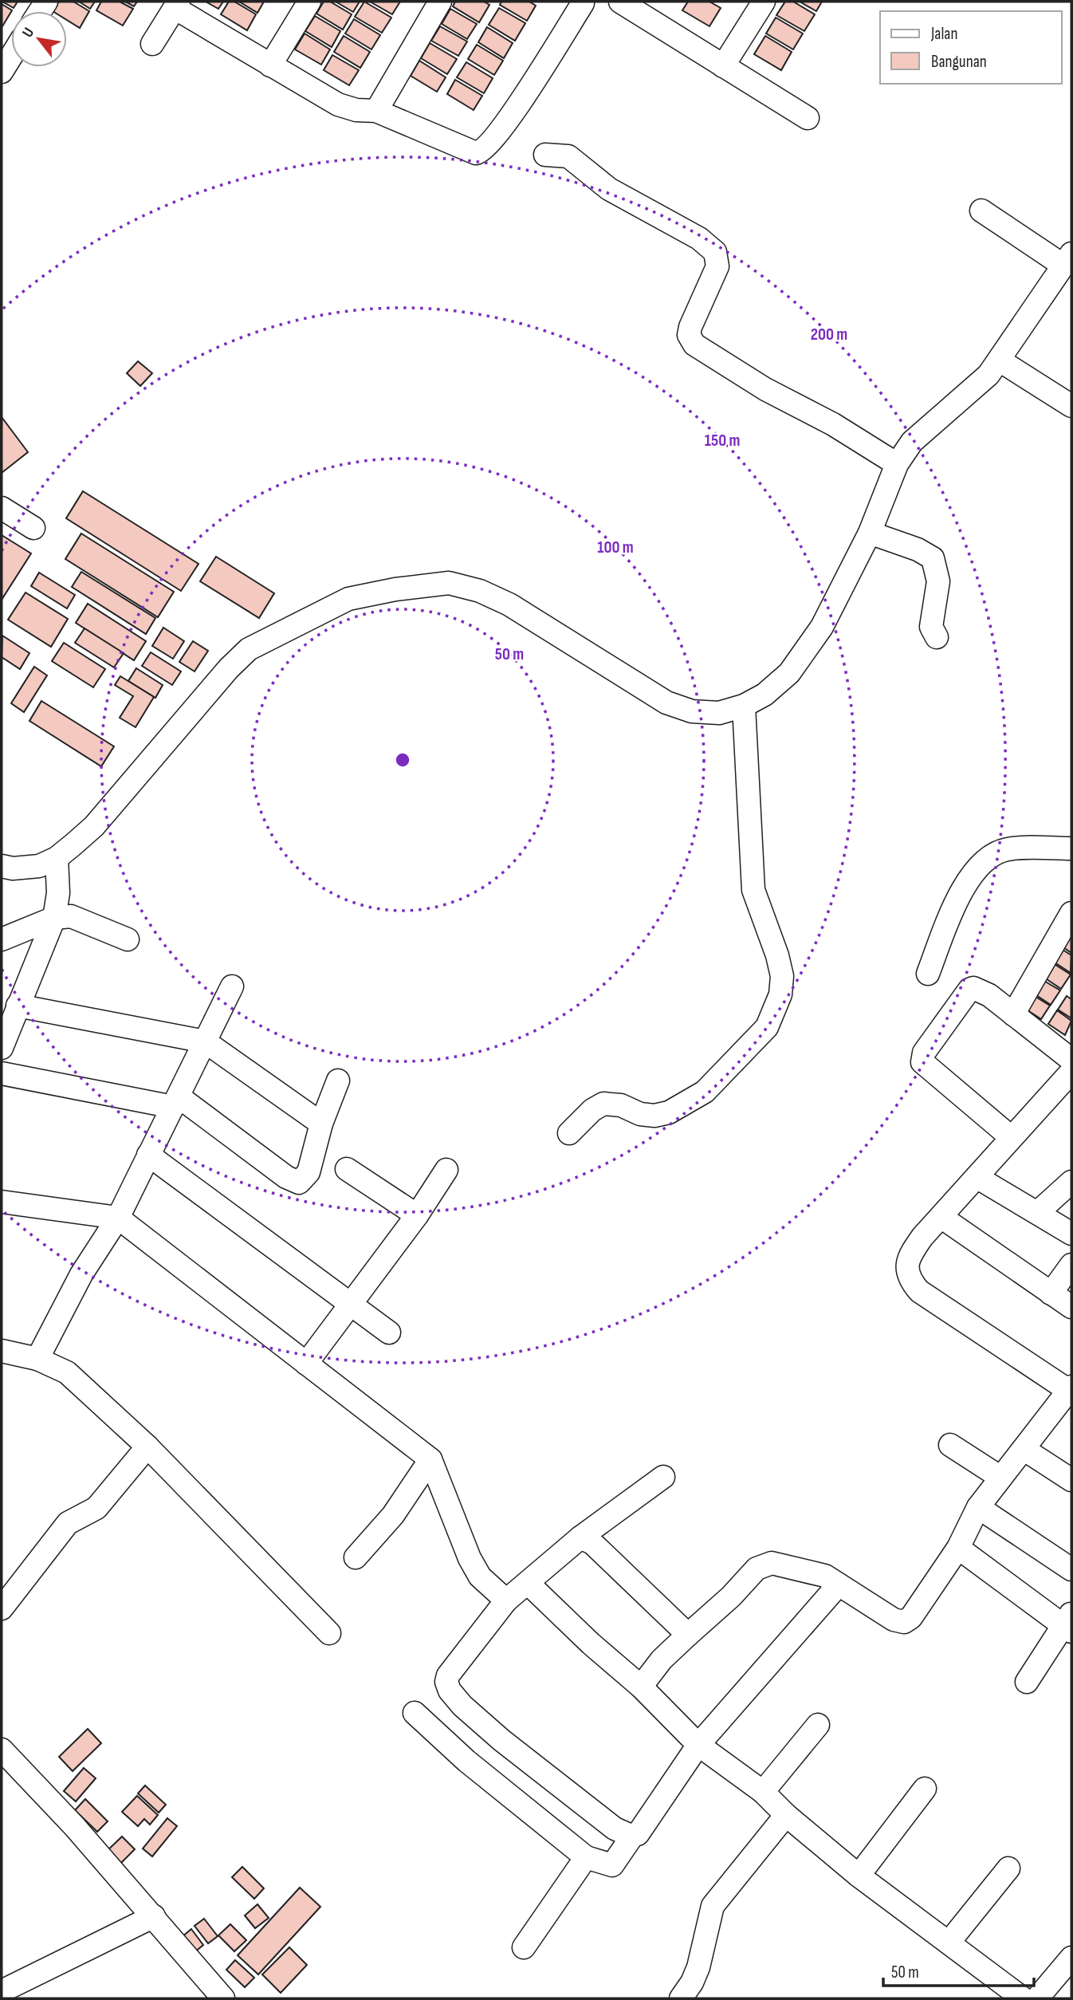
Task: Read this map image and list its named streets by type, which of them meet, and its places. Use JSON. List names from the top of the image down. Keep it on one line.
{"legend":["Jalan","Bangunan"],"scale_bar":"50 m","north":"top left","rings":["200 m","150 m","100 m","50 m"]}
